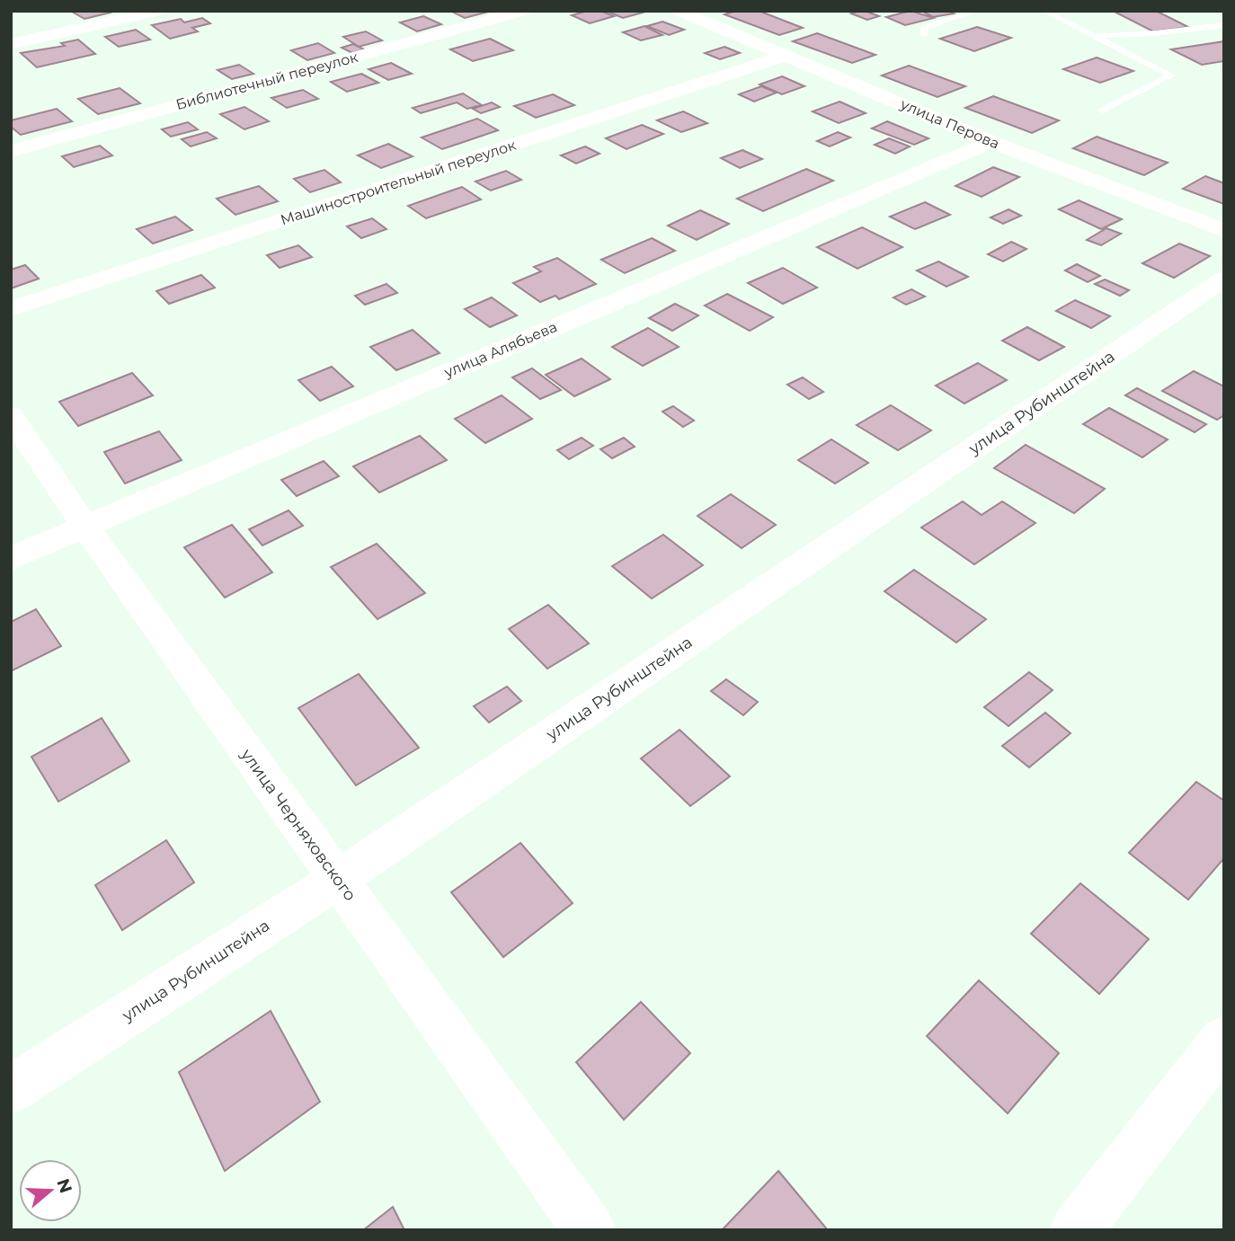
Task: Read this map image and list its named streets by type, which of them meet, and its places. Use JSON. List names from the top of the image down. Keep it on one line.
{"streets":{"street":["Библиотечный переулок","улица Перова","Машиностроительный переулок","улица Алябьева","улица Рубинштейна","улица Черняховского"]},"crossings":[["улица Перова","Машиностроительный переулок"],["улица Перова","улица Алябьева"],["улица Алябьева","улица Черняховского"],["улица Рубинштейна","улица Черняховского"]],"north":"right"}
